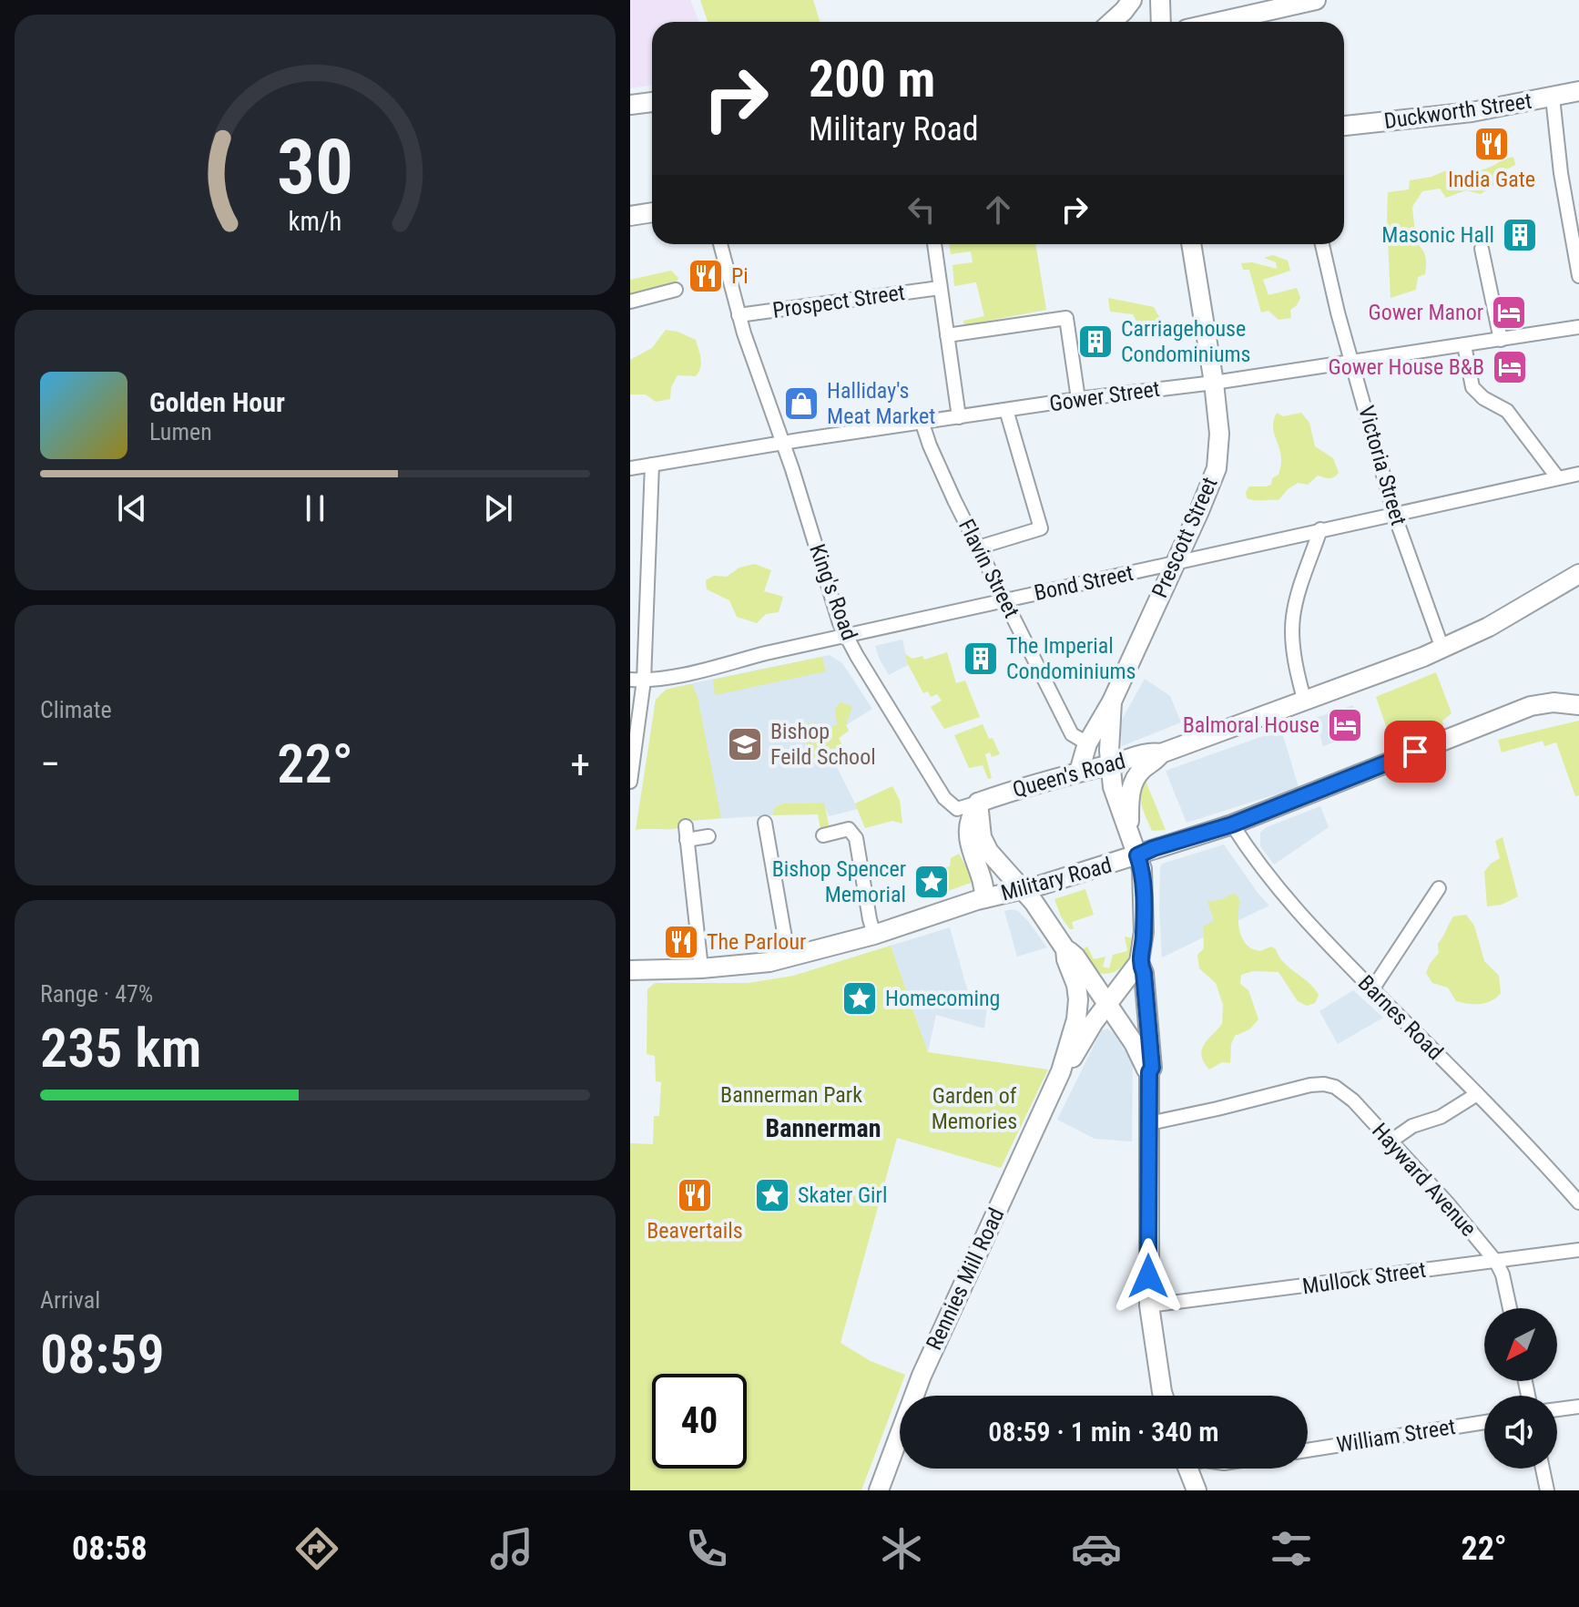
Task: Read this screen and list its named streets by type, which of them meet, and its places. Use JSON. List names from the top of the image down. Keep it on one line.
{"streets":{"main road":["Duckworth Street","Prescott Street","Queen's Road","Military Road","Rennies Mill Road"],"street":["Prospect Street","Gower Street","Victoria Street","Flavin Street","Bond Street","King's Road","Barnes Road","Hayward Avenue","Mullock Street","William Street"]},"crossings":[["Prospect Street","King's Road"],["Gower Street","Victoria Street"],["Gower Street","Prescott Street"],["Gower Street","Flavin Street"],["Gower Street","King's Road"],["Victoria Street","Bond Street"],["Victoria Street","Queen's Road"],["Prescott Street","Flavin Street"],["Prescott Street","Bond Street"],["Prescott Street","Queen's Road"],["Prescott Street","Military Road"],["Prescott Street","Rennies Mill Road"],["Flavin Street","Bond Street"],["Bond Street","King's Road"],["King's Road","Queen's Road"],["King's Road","Rennies Mill Road"],["Queen's Road","Rennies Mill Road"],["Military Road","Barnes Road"],["Military Road","Rennies Mill Road"],["Hayward Avenue","Mullock Street"]],"districts":["Bannerman"],"parks":["Bannerman Park","Garden of Memories"],"places":{"restaurant":["India Gate","Pi","The Parlour","Beavertails"],"building":["Masonic Hall","Carriagehouse Condominiums","The Imperial Condominiums"],"hotel":["Gower Manor","Gower House B&B","Balmoral House"],"shop":["Halliday's Meat Market"],"school or university":["Bishop Feild School"],"place":["Bishop Spencer Memorial","Homecoming","Skater Girl"]},"north":"bottom left","page":{"turn":["200 m","Military Road"],"song":["Golden Hour","Lumen"],"tile":["Climate",["Range · 47%","235 km"],["Arrival","08:59"]],"heat":["−","22°","+"],"limit":"40","trip":"08:59 · 1 min · 340 m","tabs":["08:58","22°"],"gauge":["30","km/h"]}}
